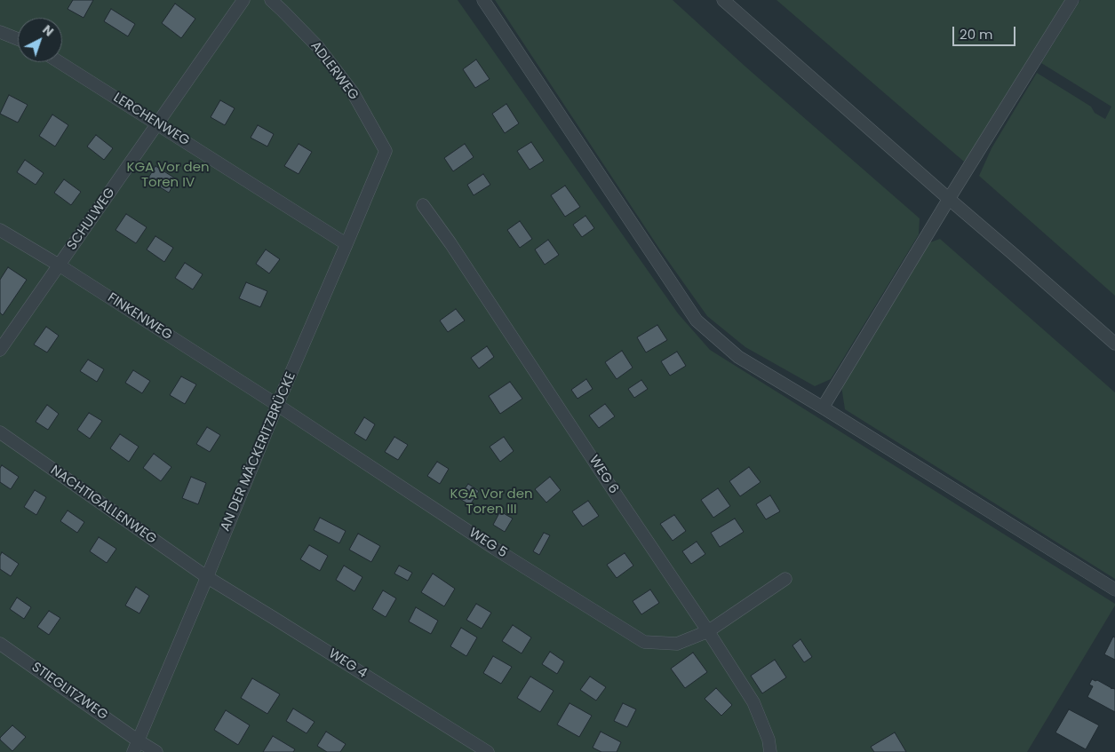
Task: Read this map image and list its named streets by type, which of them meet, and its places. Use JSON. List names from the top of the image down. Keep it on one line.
{"streets":{"lane":["ADLERWEG","LERCHENWEG","SCHULWEG","FINKENWEG","AN DER MÄCKERITZBRÜCKE","WEG 6","NACHTIGALLENWEG","WEG 5","WEG 4","STIEGLITZWEG"]},"crossings":[["ADLERWEG","AN DER MÄCKERITZBRÜCKE"],["LERCHENWEG","SCHULWEG"],["LERCHENWEG","AN DER MÄCKERITZBRÜCKE"],["SCHULWEG","FINKENWEG"],["FINKENWEG","AN DER MÄCKERITZBRÜCKE"],["FINKENWEG","WEG 5"],["AN DER MÄCKERITZBRÜCKE","NACHTIGALLENWEG"],["AN DER MÄCKERITZBRÜCKE","WEG 5"],["AN DER MÄCKERITZBRÜCKE","WEG 4"],["AN DER MÄCKERITZBRÜCKE","STIEGLITZWEG"],["WEG 6","WEG 5"],["NACHTIGALLENWEG","WEG 4"]],"parks":["KGA Vor den Toren IV","KGA Vor den Toren III"],"scale_bar":"20 m","north":"top right"}
